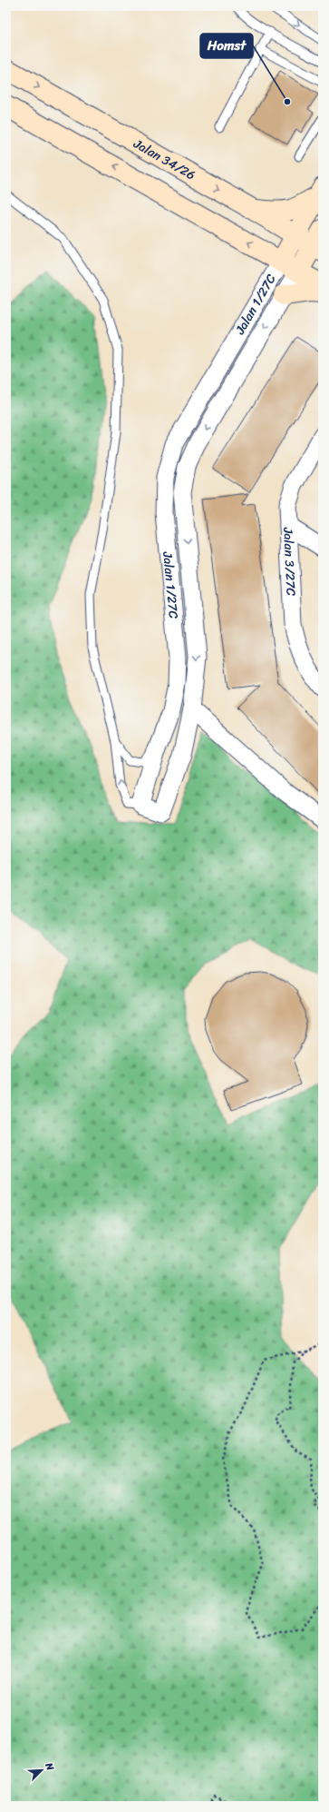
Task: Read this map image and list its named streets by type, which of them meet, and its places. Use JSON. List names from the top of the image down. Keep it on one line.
{"streets":{"main road":["Jalan 34/26"],"street":["Jalan 1/27C","Jalan 3/27C"]},"places":["Homst"],"north":"top right"}
